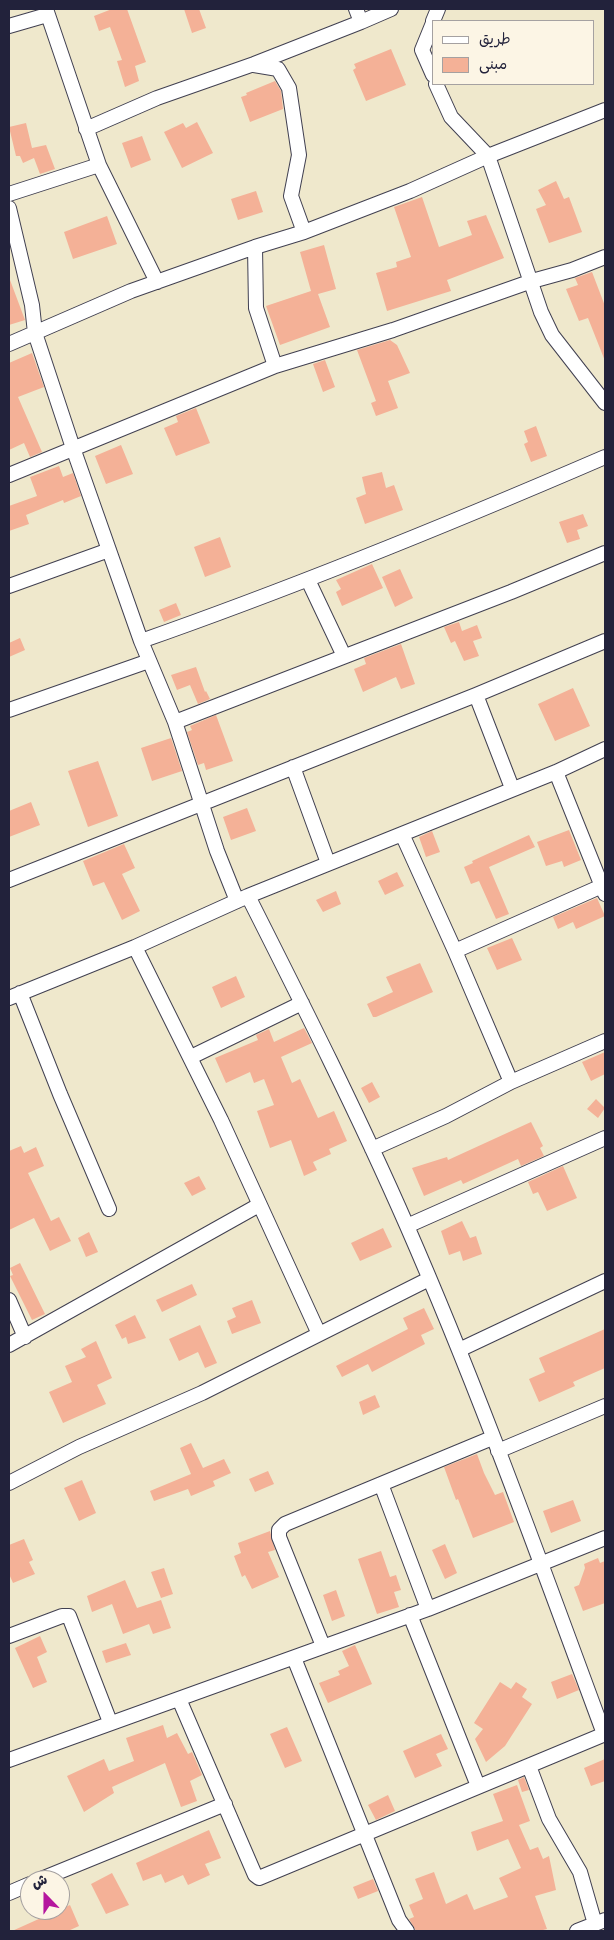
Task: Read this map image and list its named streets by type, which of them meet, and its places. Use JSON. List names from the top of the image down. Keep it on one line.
{"legend":["طريق","مبنى"],"north":"top"}
